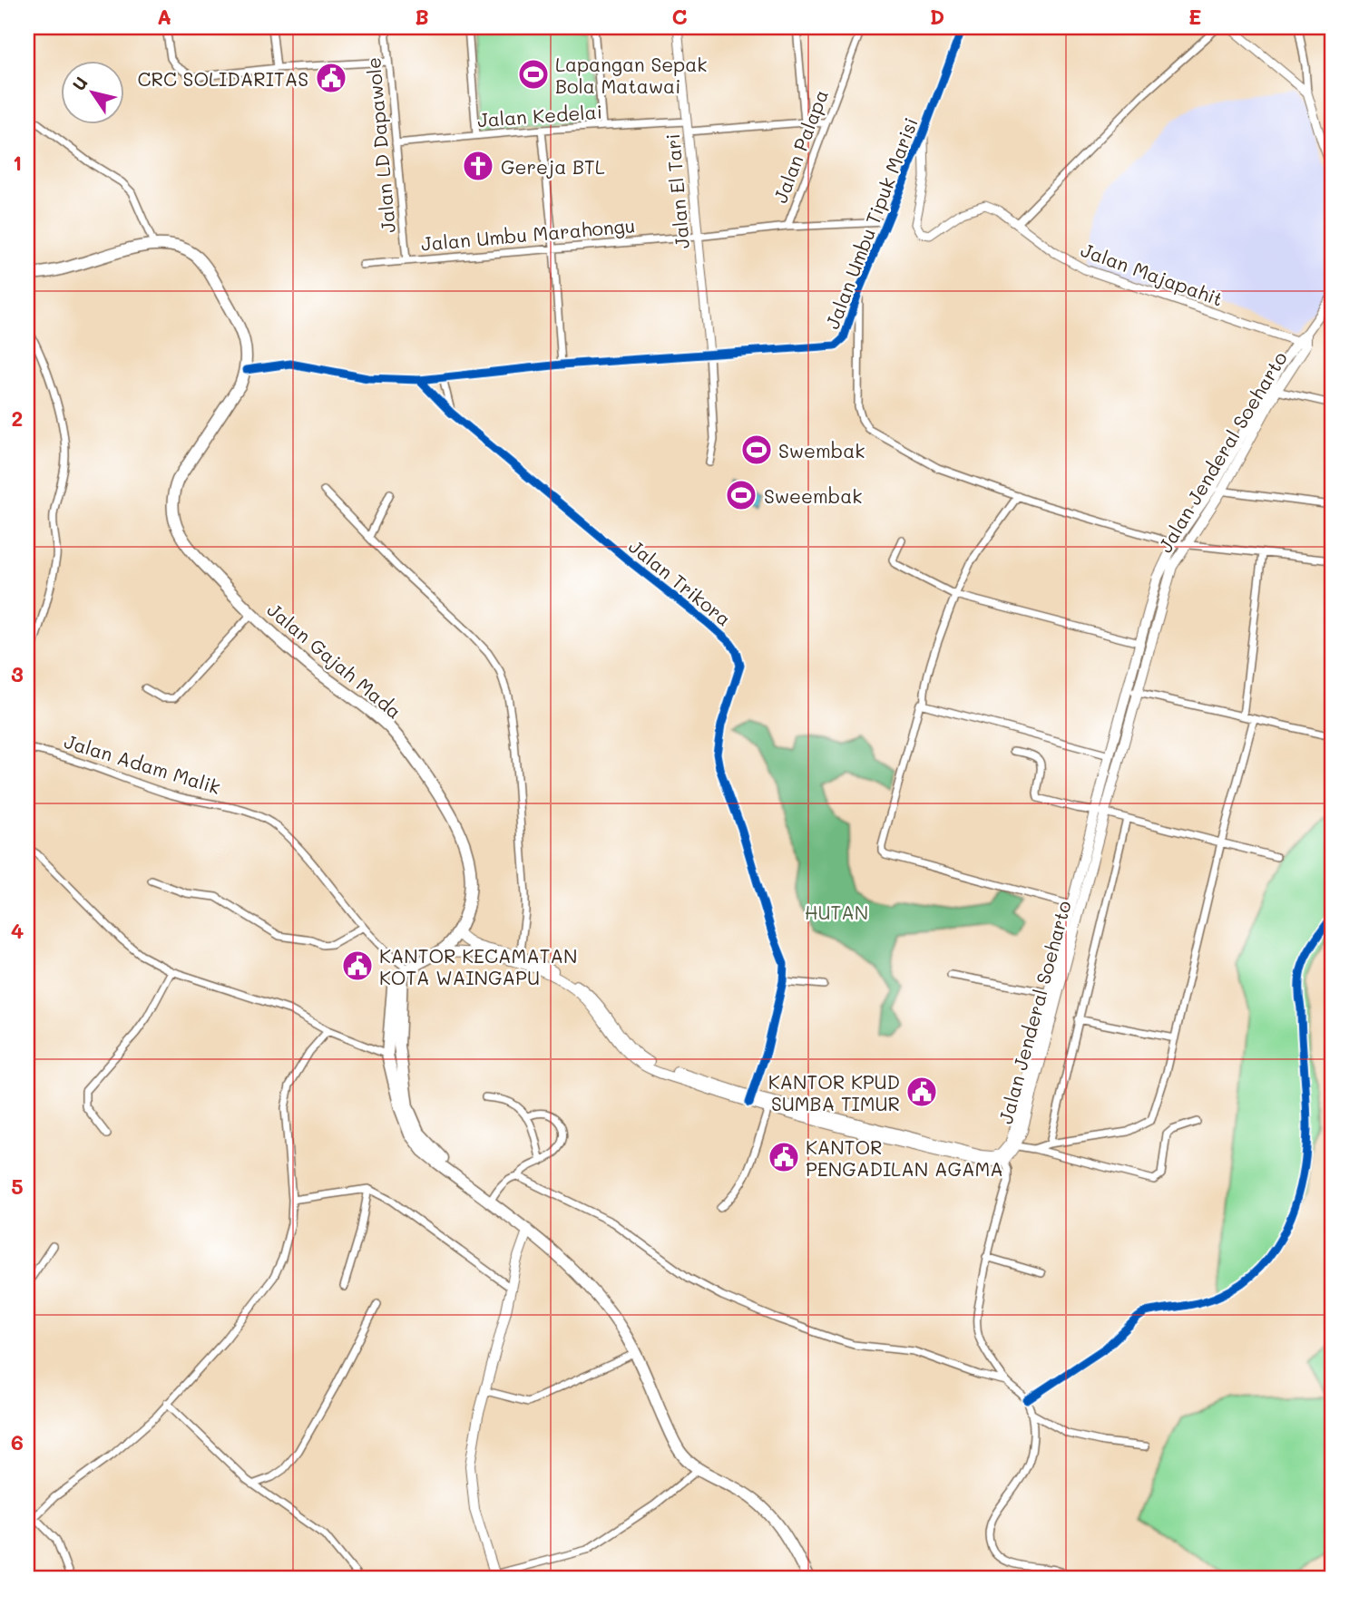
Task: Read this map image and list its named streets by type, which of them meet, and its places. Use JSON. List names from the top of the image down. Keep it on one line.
{"streets":{"highway":["Jalan Gajah Mada"],"main road":["Jalan Jenderal Soeharto"],"street":["Jalan Kedelai","Jalan LD Dapawole","Jalan Palapa","Jalan El Tari","Jalan Umbu Tipuk Marisi","Jalan Umbu Marahongu","Jalan Majapahit","Jalan Trikora","Jalan Adam Malik"]},"crossings":[["Jalan Kedelai","Jalan LD Dapawole"],["Jalan Kedelai","Jalan El Tari"],["Jalan LD Dapawole","Jalan Umbu Marahongu"],["Jalan Palapa","Jalan El Tari"],["Jalan Palapa","Jalan Umbu Marahongu"],["Jalan El Tari","Jalan Umbu Tipuk Marisi"],["Jalan El Tari","Jalan Umbu Marahongu"],["Jalan Umbu Tipuk Marisi","Jalan Majapahit"],["Jalan Majapahit","Jalan Jenderal Soeharto"],["Jalan Gajah Mada","Jalan Adam Malik"]],"parks":["HUTAN"],"places":{"sports":["Lapangan Sepak Bola Matawai","Swembak","Sweembak"],"public building":["CRC SOLIDARITAS","KANTOR KECAMATAN KOTA WAINGAPU","KANTOR KPUD SUMBA TIMUR","KANTOR PENGADILAN AGAMA"],"church":["Gereja BTL"]},"north":"top left","grid":{"columns":["A","B","C","D","E"],"rows":["1","2","3","4","5","6"]}}
